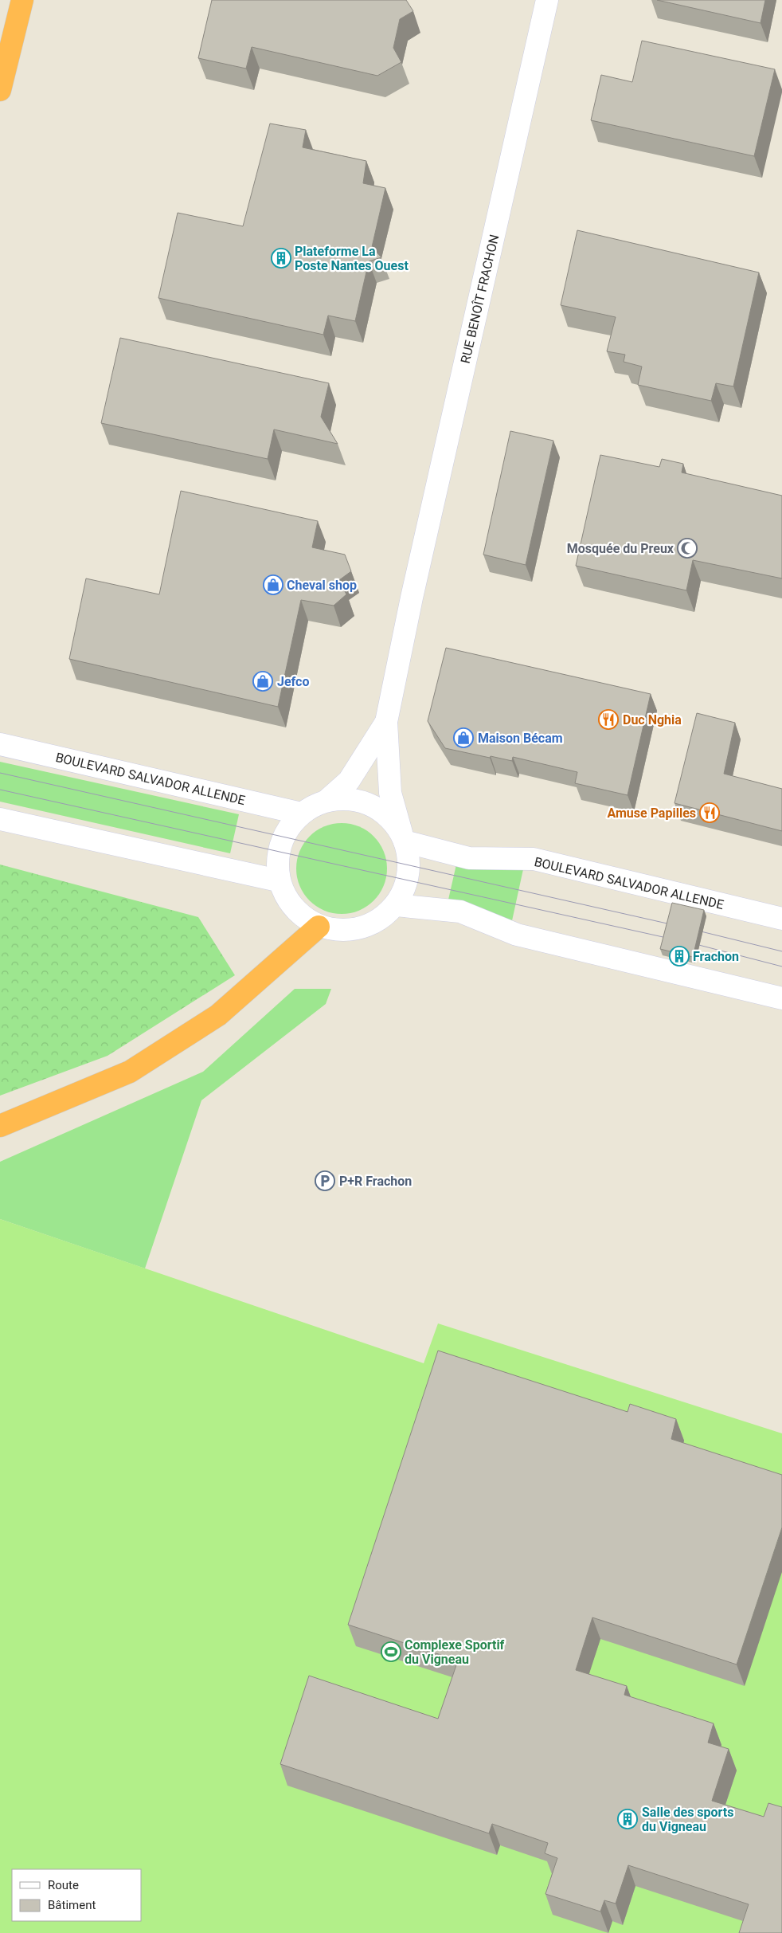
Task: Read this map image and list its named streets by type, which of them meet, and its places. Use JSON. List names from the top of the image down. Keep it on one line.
{"streets":{"street":["RUE BENOÎT FRACHON","BOULEVARD SALVADOR ALLENDE"]},"places":{"building":["Plateforme La Poste Nantes Ouest","Frachon","Salle des sports du Vigneau"],"mosque":["Mosquée du Preux"],"shop":["Cheval shop","Jefco","Maison Bécam"],"restaurant":["Duc Nghia","Amuse Papilles"],"parking":["P+R Frachon"],"sports":["Complexe Sportif du Vigneau"]},"legend":["Route","Bâtiment"]}
